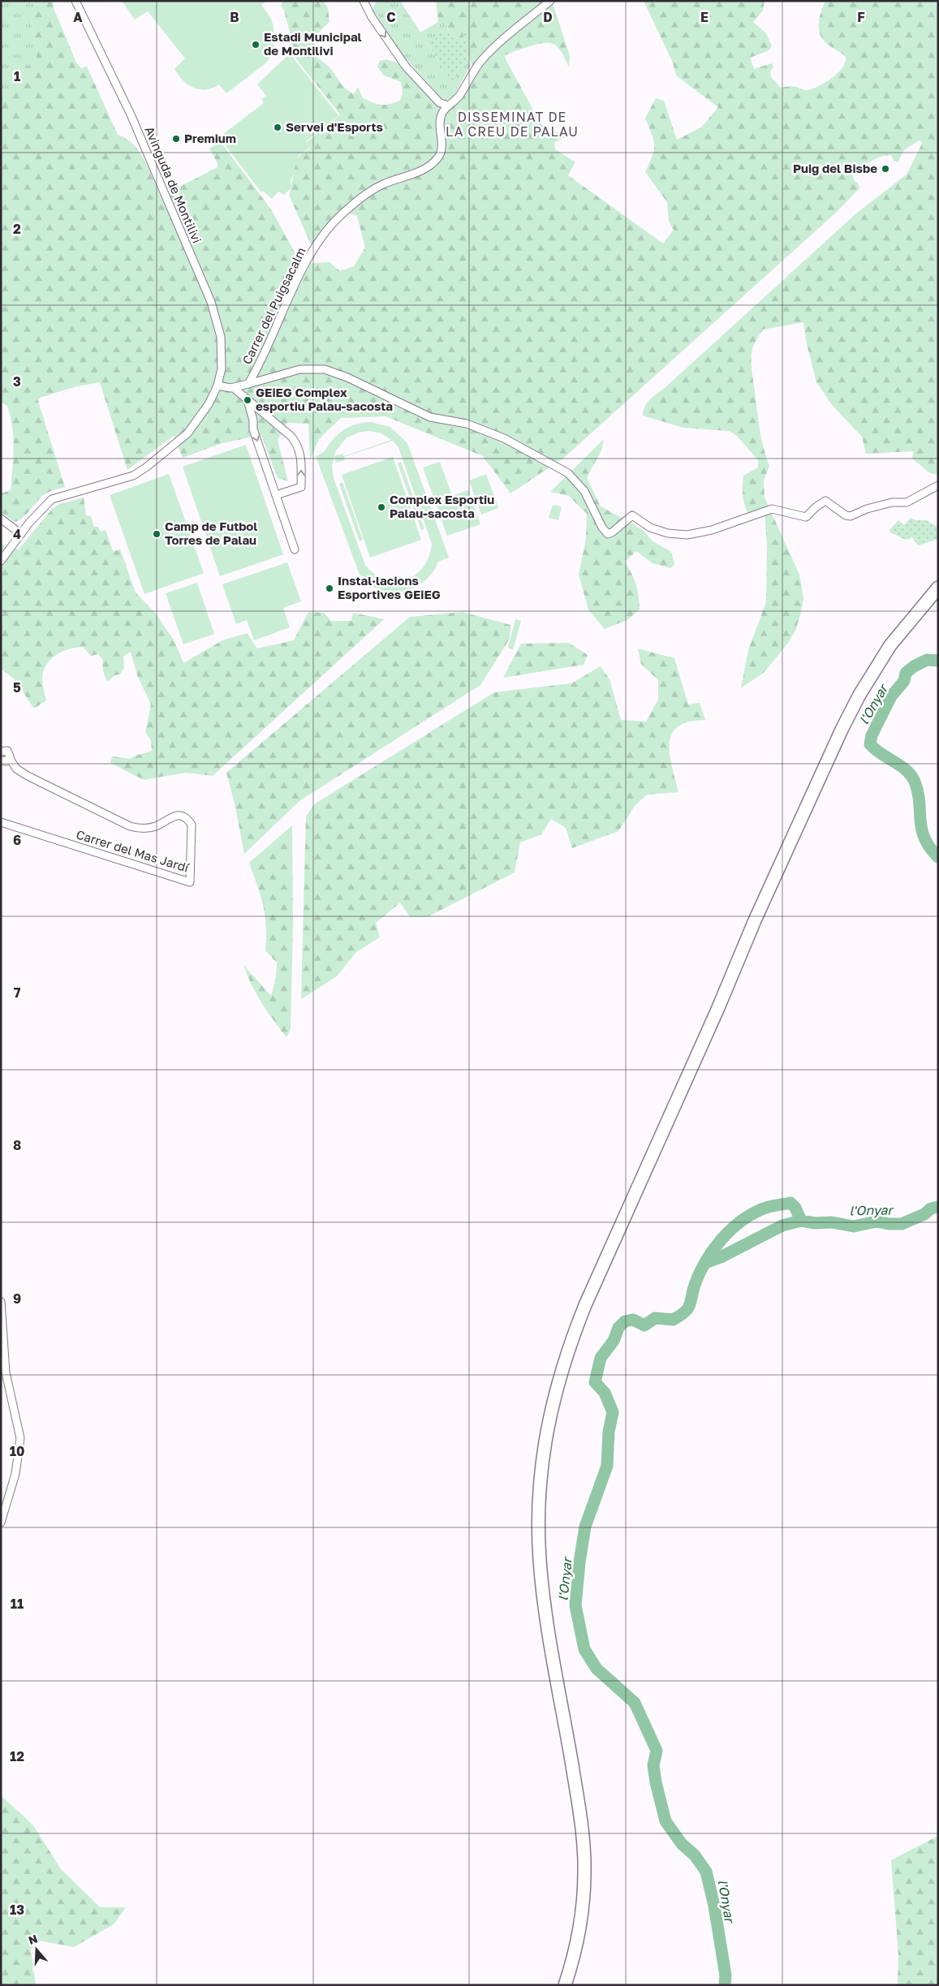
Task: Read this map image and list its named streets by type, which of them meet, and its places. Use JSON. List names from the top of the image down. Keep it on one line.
{"streets":{"street":["Avinguda de Montilivi","Carrer del Puigsacalm","Carrer del Mas Jardí"]},"crossings":[["Avinguda de Montilivi","Carrer del Puigsacalm"]],"districts":["DISSEMINAT DE LA CREU DE PALAU"],"water":["l'Onyar"],"places":["Estadi Municipal de Montilivi","Servei d'Esports","Premium","Puig del Bisbe","GEiEG Complex esportiu Palau-sacosta","Complex Esportiu Palau-sacosta","Camp de Futbol Torres de Palau","Instal·lacions Esportives GEiEG"],"north":"top","grid":{"columns":["A","B","C","D","E","F"],"rows":["1","2","3","4","5","6","7","8","9","10","11","12","13"]}}
